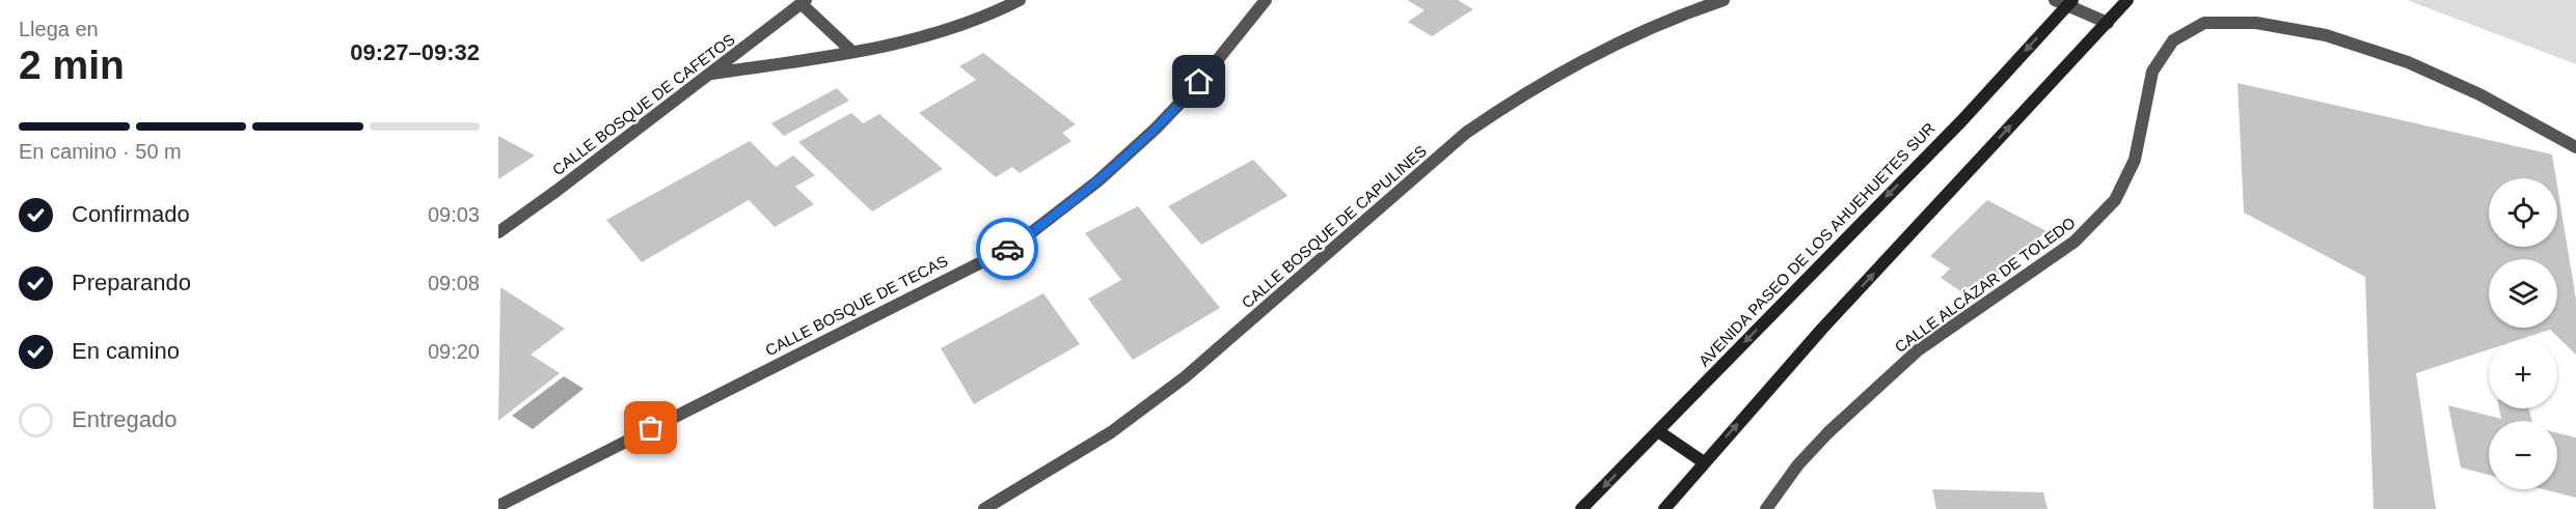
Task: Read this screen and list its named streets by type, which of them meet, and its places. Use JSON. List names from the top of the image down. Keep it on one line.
{"streets":{"street":["CALLE BOSQUE DE CAFETOS","CALLE BOSQUE DE CAPULINES","AVENIDA PASEO DE LOS AHUEHUETES SUR","CALLE ALCÁZAR DE TOLEDO","CALLE BOSQUE DE TECAS"]},"page":{"heading":["2 min","Llega en","09:27–09:32"],"bar":"En camino · 50 m","map_buttons":["+","−"],"list":[["Confirmado","09:03"],["Preparando","09:08"],["En camino","09:20"],"Entregado"]}}
